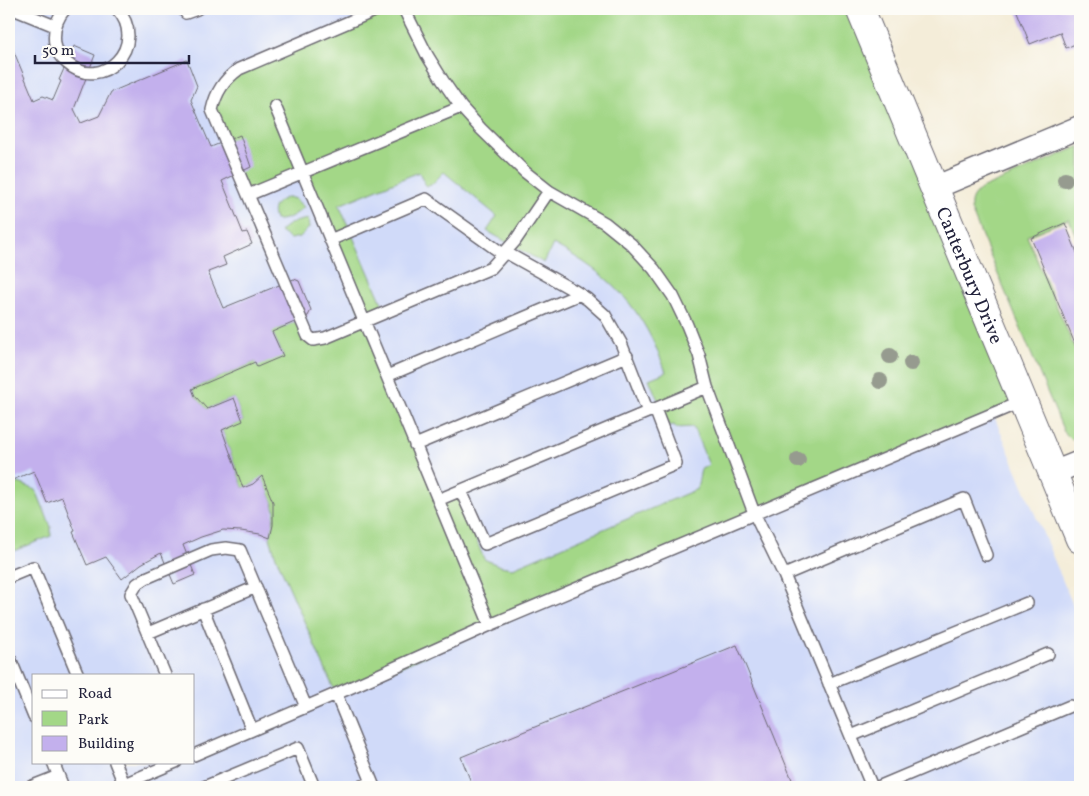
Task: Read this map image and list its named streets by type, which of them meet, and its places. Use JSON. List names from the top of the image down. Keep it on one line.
{"streets":{"main road":["Canterbury Drive"]},"legend":["Road","Park","Building"],"scale_bar":"50 m"}
